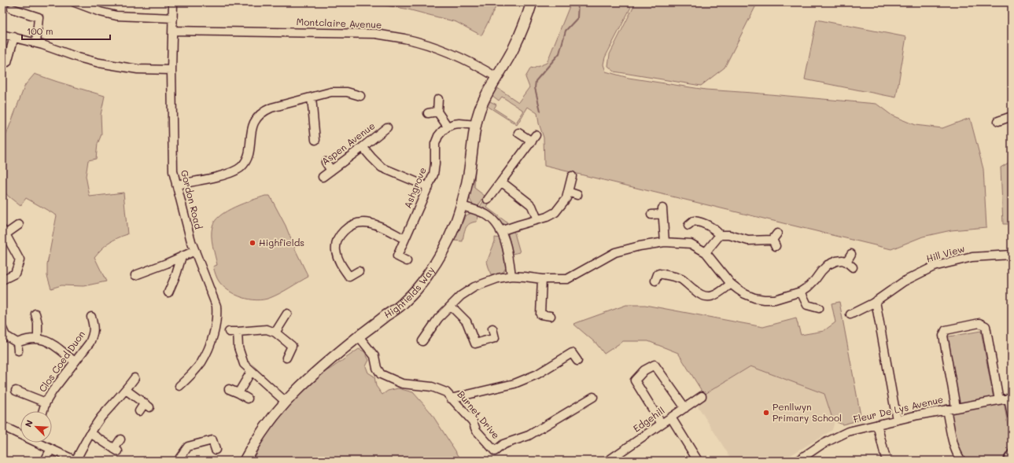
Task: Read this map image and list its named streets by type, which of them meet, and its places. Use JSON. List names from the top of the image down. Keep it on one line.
{"streets":{"main road":["Highfields Way"],"street":["Montclaire Avenue","Aspen Avenue","Ashgrove","Gordon Road","Hill View","Clos Coed Duon","Fleur De Lys Avenue","Burnet Drive","Edgehill"]},"crossings":[["Montclaire Avenue","Gordon Road"],["Montclaire Avenue","Highfields Way"],["Highfields Way","Burnet Drive"]],"places":["Highfields","Penllwyn Primary School"],"scale_bar":"100 m","north":"top left"}
